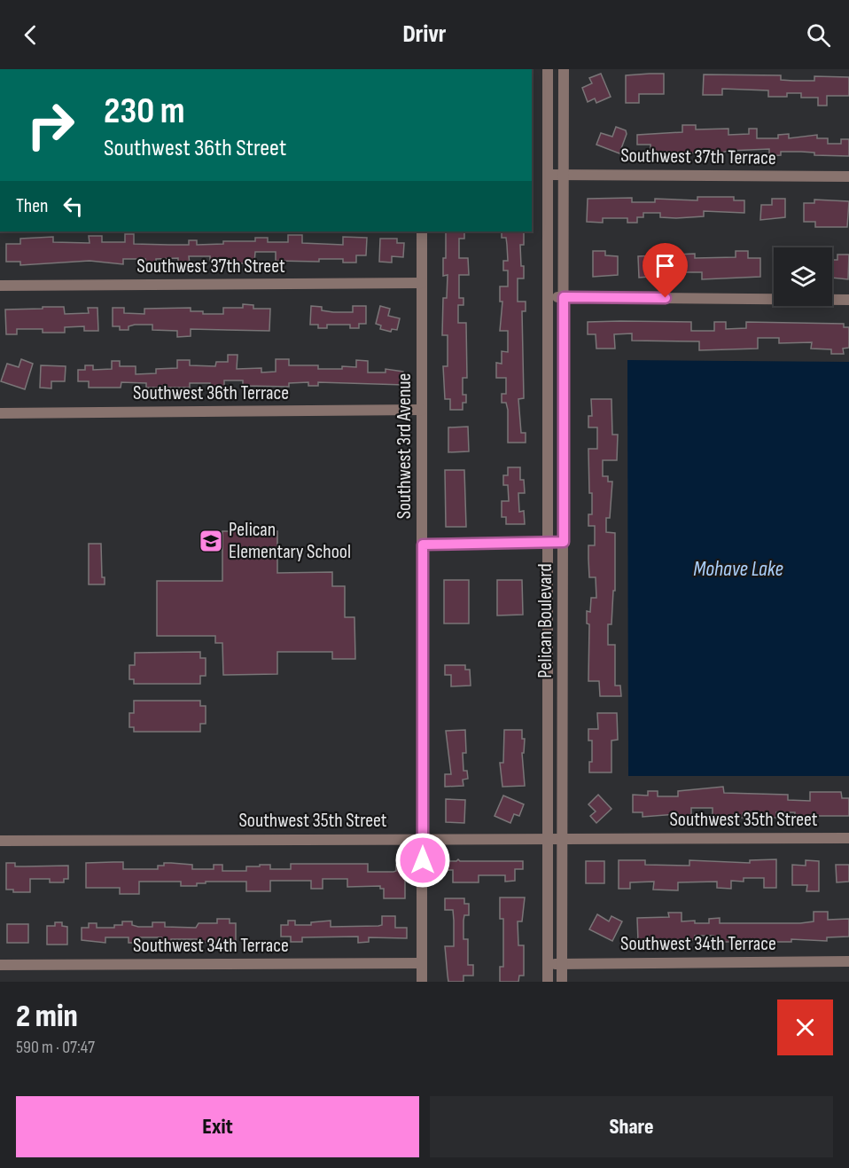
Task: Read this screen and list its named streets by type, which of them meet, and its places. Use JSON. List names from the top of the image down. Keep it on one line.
{"streets":{"street":["Southwest 37th Terrace","Southwest 37th Street","Southwest 36th Terrace","Southwest 3rd Avenue","Pelican Boulevard","Southwest 35th Street","Southwest 34th Terrace"]},"crossings":[["Southwest 37th Terrace","Pelican Boulevard"],["Southwest 37th Street","Southwest 3rd Avenue"],["Southwest 36th Terrace","Southwest 3rd Avenue"],["Southwest 3rd Avenue","Southwest 35th Street"],["Southwest 3rd Avenue","Southwest 34th Terrace"],["Pelican Boulevard","Southwest 35th Street"],["Pelican Boulevard","Southwest 34th Terrace"]],"water":["Mohave Lake"],"places":{"school or university":["Pelican Elementary School"]},"page":{"header":"Drivr","turn":["230 m","Southwest 36th Street"],"then":"Then","heading":["2 min","590 m · 07:47"],"buttons":["Exit","Share"]}}
